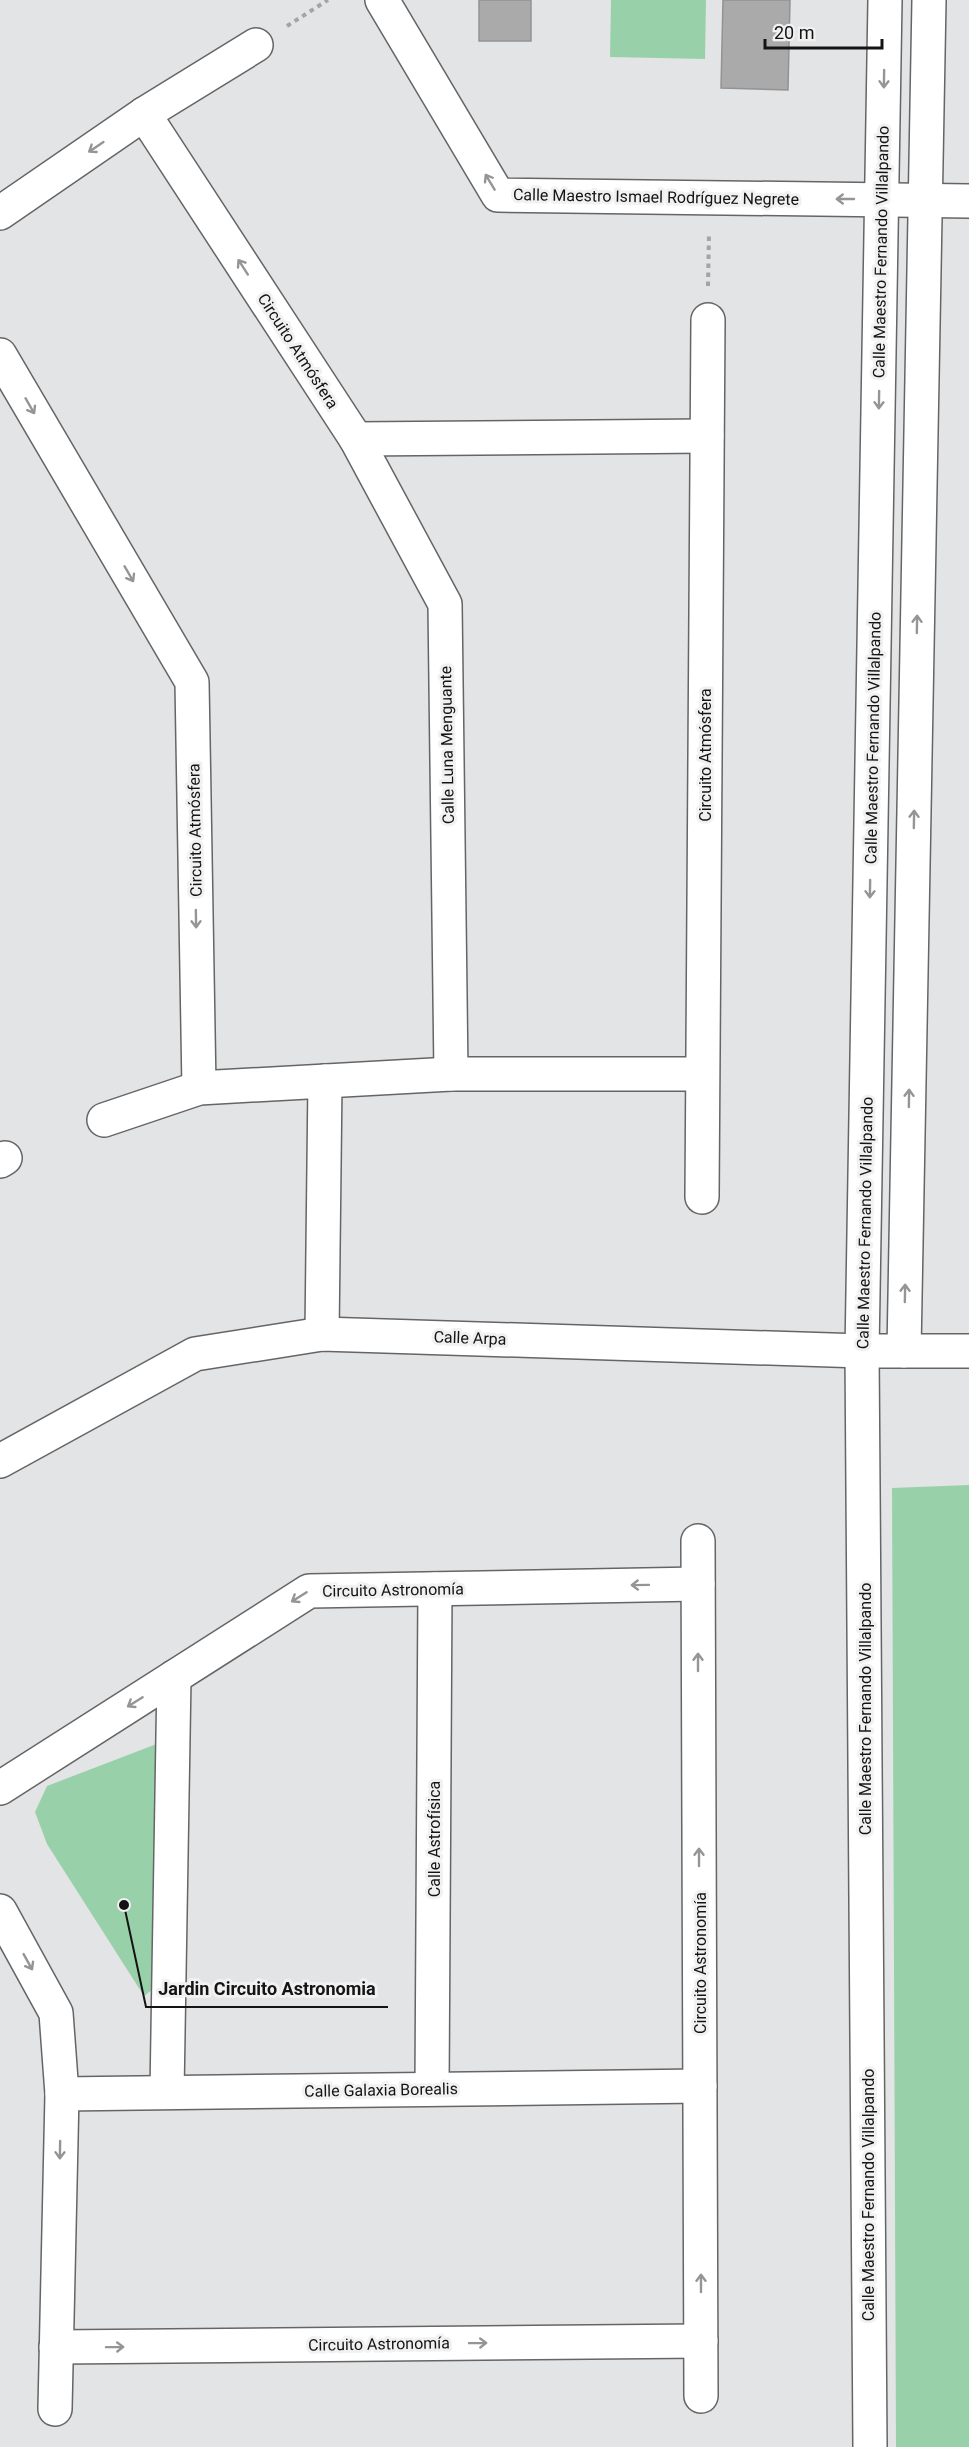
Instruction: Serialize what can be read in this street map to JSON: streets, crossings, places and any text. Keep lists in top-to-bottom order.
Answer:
{
  "streets": {
    "street": [
      "Calle Maestro Ismael Rodríguez Negrete",
      "Calle Maestro Fernando Villalpando",
      "Circuito Atmósfera",
      "Calle Luna Menguante",
      "Calle Arpa",
      "Circuito Astronomía",
      "Calle Astrofísica",
      "Calle Galaxia Borealis"
    ]
  },
  "crossings": [
    ["Calle Maestro Ismael Rodríguez Negrete", "Calle Maestro Fernando Villalpando"],
    ["Calle Maestro Fernando Villalpando", "Calle Arpa"],
    ["Circuito Atmósfera", "Calle Luna Menguante"],
    ["Circuito Astronomía", "Calle Astrofísica"],
    ["Circuito Astronomía", "Calle Galaxia Borealis"],
    ["Calle Astrofísica", "Calle Galaxia Borealis"]
  ],
  "places": ["Jardin Circuito Astronomia"],
  "scale_bar": "20 m"
}
